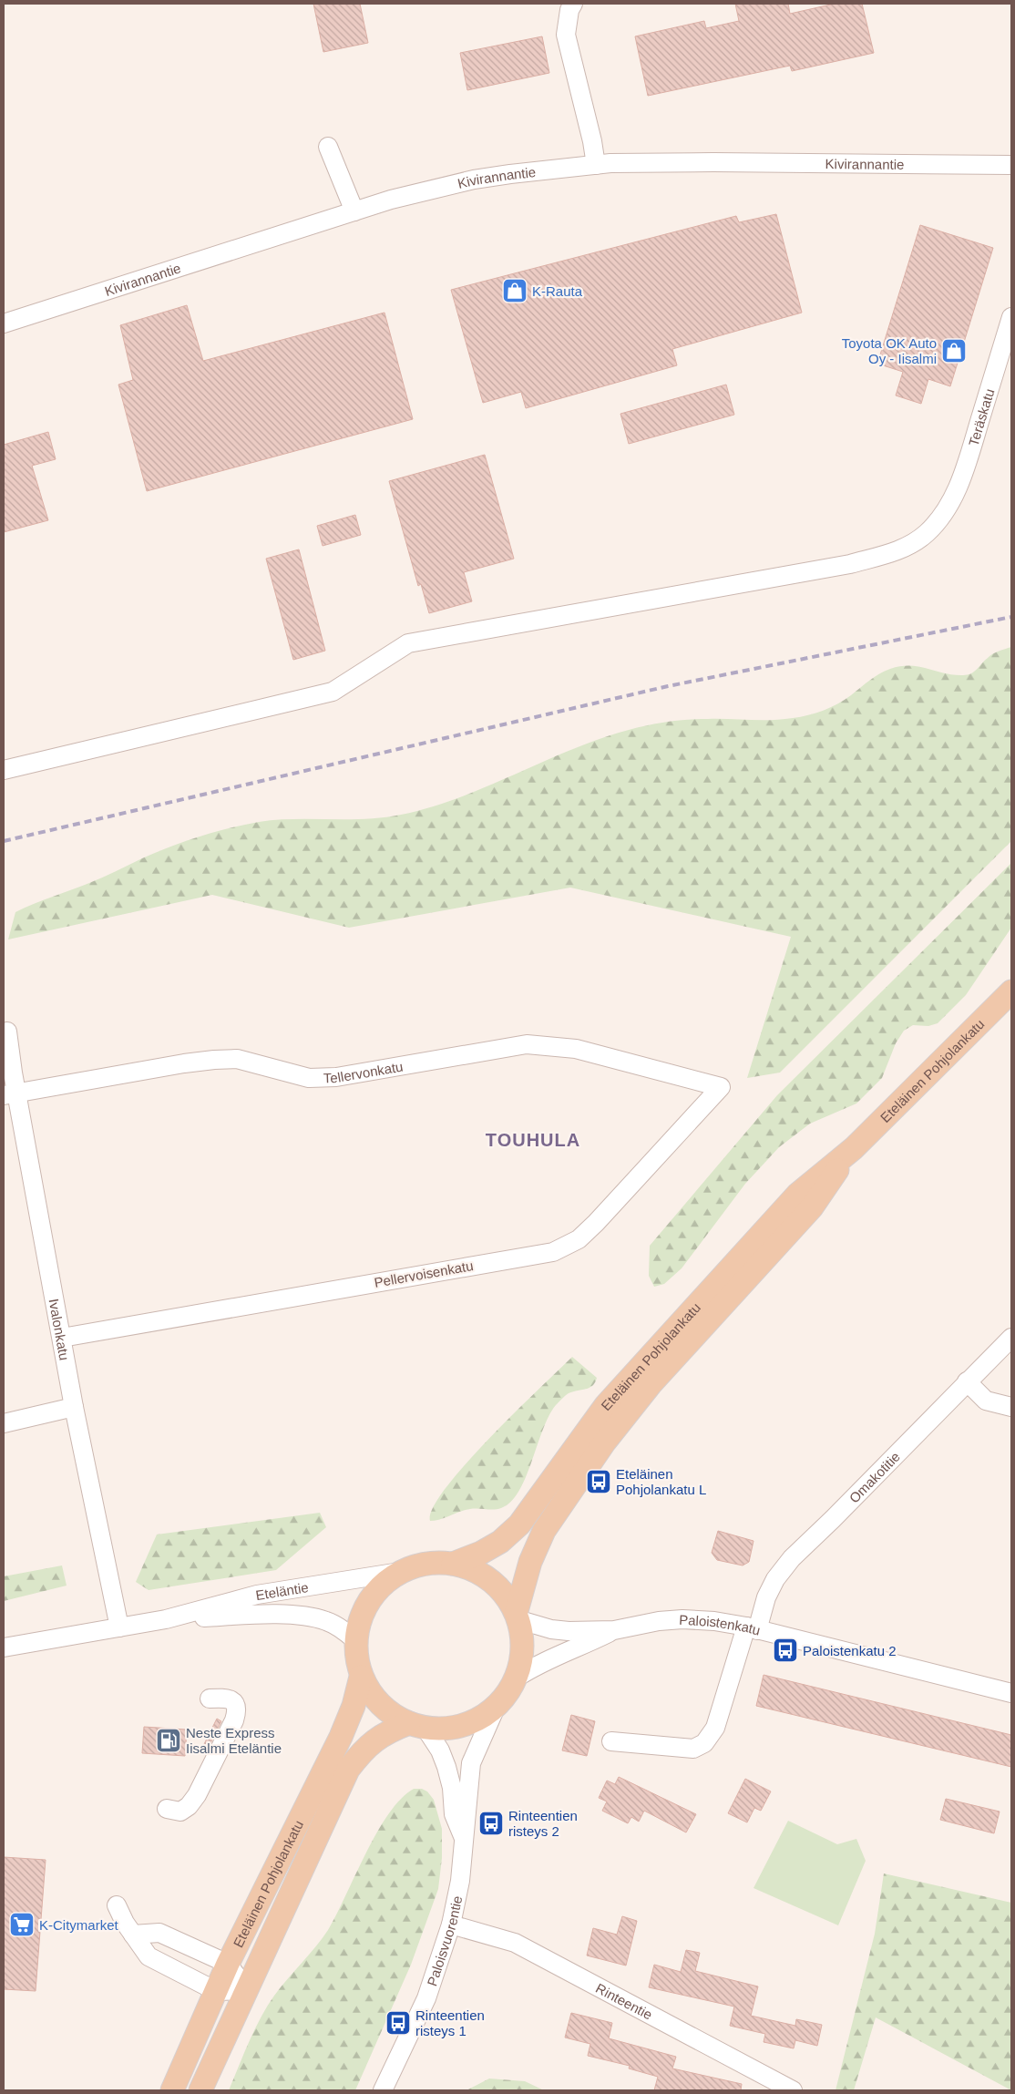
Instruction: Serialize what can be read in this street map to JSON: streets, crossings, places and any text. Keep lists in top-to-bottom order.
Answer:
{
  "streets": {
    "main road": ["Eteläinen Pohjolankatu"],
    "street": [
      "Kivirannantie",
      "Teräskatu",
      "Tellervonkatu",
      "Pellervoisenkatu",
      "Ivalonkatu",
      "Omakotitie",
      "Eteläntie",
      "Paloistenkatu",
      "Paloisvuorentie",
      "Rinteentie"
    ]
  },
  "crossings": [
    ["Eteläinen Pohjolankatu", "Paloistenkatu"],
    ["Eteläinen Pohjolankatu", "Paloisvuorentie"],
    ["Tellervonkatu", "Pellervoisenkatu"],
    ["Tellervonkatu", "Ivalonkatu"],
    ["Pellervoisenkatu", "Ivalonkatu"],
    ["Ivalonkatu", "Eteläntie"],
    ["Omakotitie", "Paloistenkatu"],
    ["Paloisvuorentie", "Rinteentie"]
  ],
  "districts": ["TOUHULA"],
  "places": {
    "shop": ["K-Rauta", "Toyota OK Auto Oy - Iisalmi"],
    "bus stop": [
      "Eteläinen Pohjolankatu L",
      "Paloistenkatu 2",
      "Rinteentien risteys 2",
      "Rinteentien risteys 1"
    ],
    "fuel station": ["Neste Express Iisalmi Eteläntie"],
    "supermarket": ["K-Citymarket"]
  }
}
